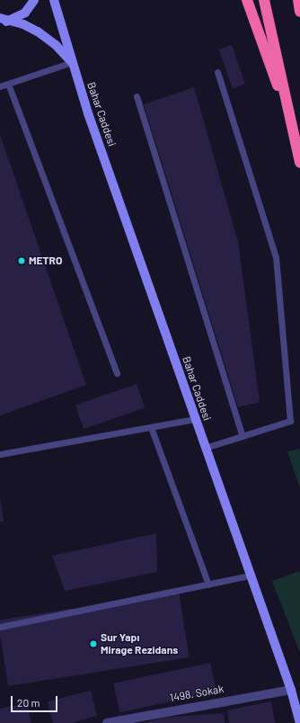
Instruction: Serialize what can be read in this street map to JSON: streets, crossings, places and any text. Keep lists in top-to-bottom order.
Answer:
{
  "streets": {
    "main road": ["Bahar Caddesi"],
    "street": ["1498. Sokak"]
  },
  "crossings": [
    ["Bahar Caddesi", "1498. Sokak"]
  ],
  "places": ["METRO", "Sur Yapı Mirage Rezidans"],
  "scale_bar": "20 m"
}
